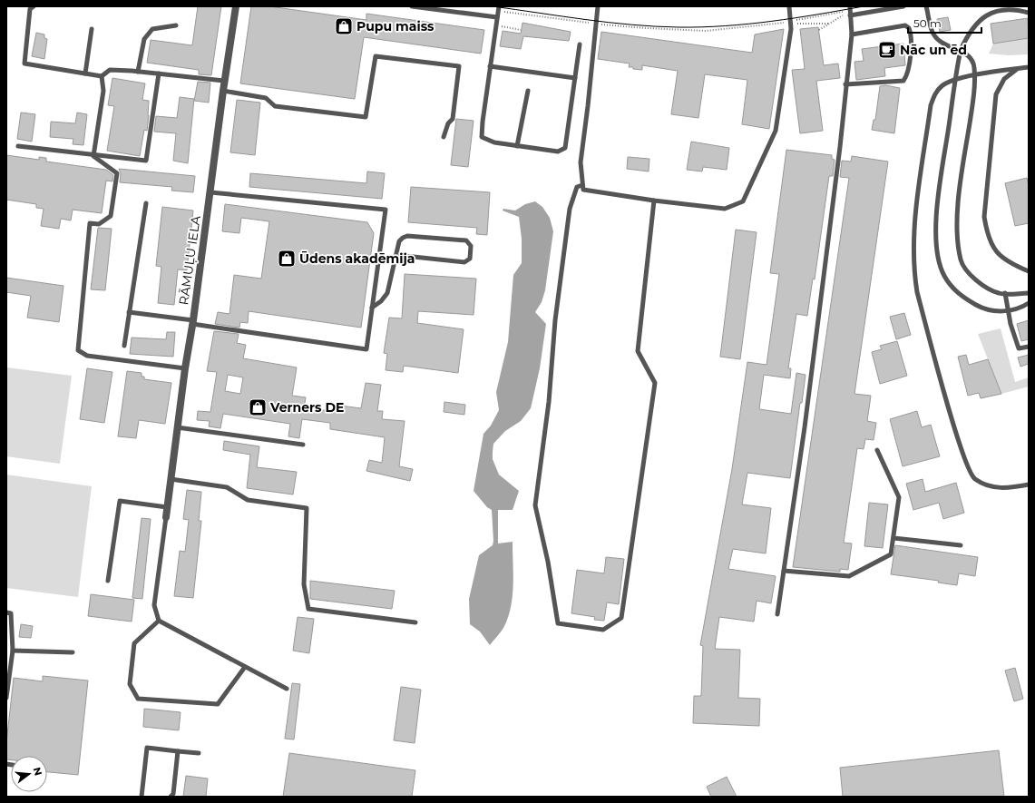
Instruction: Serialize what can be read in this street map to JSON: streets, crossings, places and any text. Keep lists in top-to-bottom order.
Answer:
{
  "streets": {
    "street": ["RĀMUĻU IELA"]
  },
  "places": {
    "shop": ["Pupu maiss", "Ūdens akadēmija", "Verners DE"],
    "cafe": ["Nāc un ēd"]
  },
  "scale_bar": "50 m",
  "north": "right"
}
